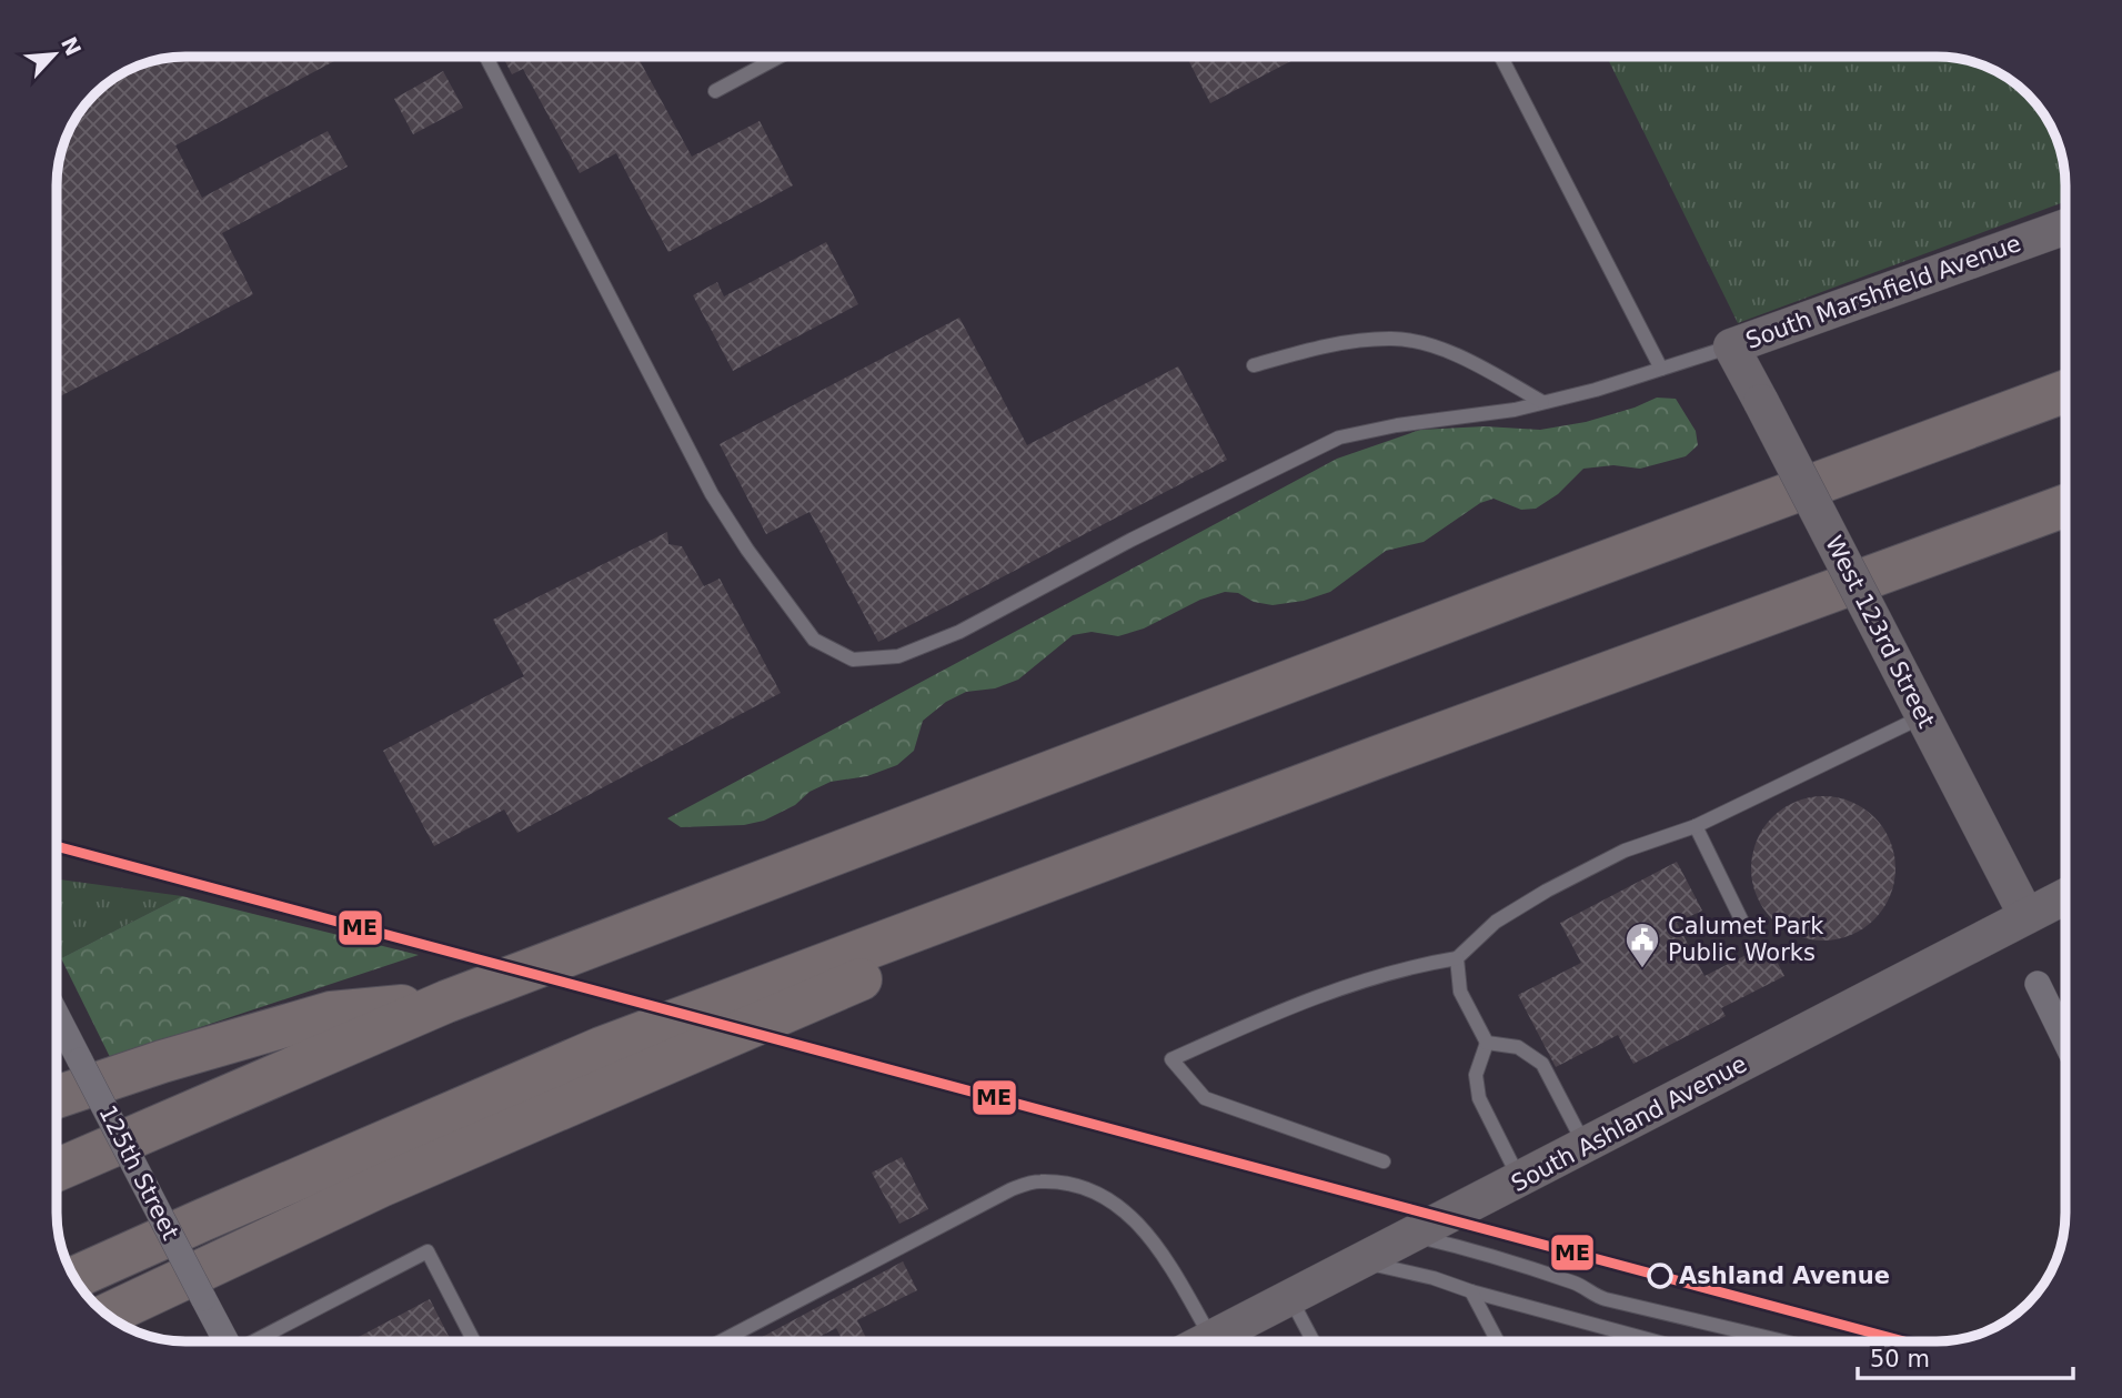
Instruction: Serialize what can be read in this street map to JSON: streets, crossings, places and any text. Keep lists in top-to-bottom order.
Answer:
{
  "streets": {
    "main road": ["South Marshfield Avenue", "West 123rd Street", "South Ashland Avenue"],
    "street": ["125th Street"]
  },
  "crossings": [
    ["South Marshfield Avenue", "West 123rd Street"],
    ["West 123rd Street", "South Ashland Avenue"]
  ],
  "places": {
    "public building": ["Calumet Park Public Works"],
    "other": ["Ashland Avenue"]
  },
  "lines": ["transit line ME"],
  "scale_bar": "50 m",
  "north": "top right"
}
